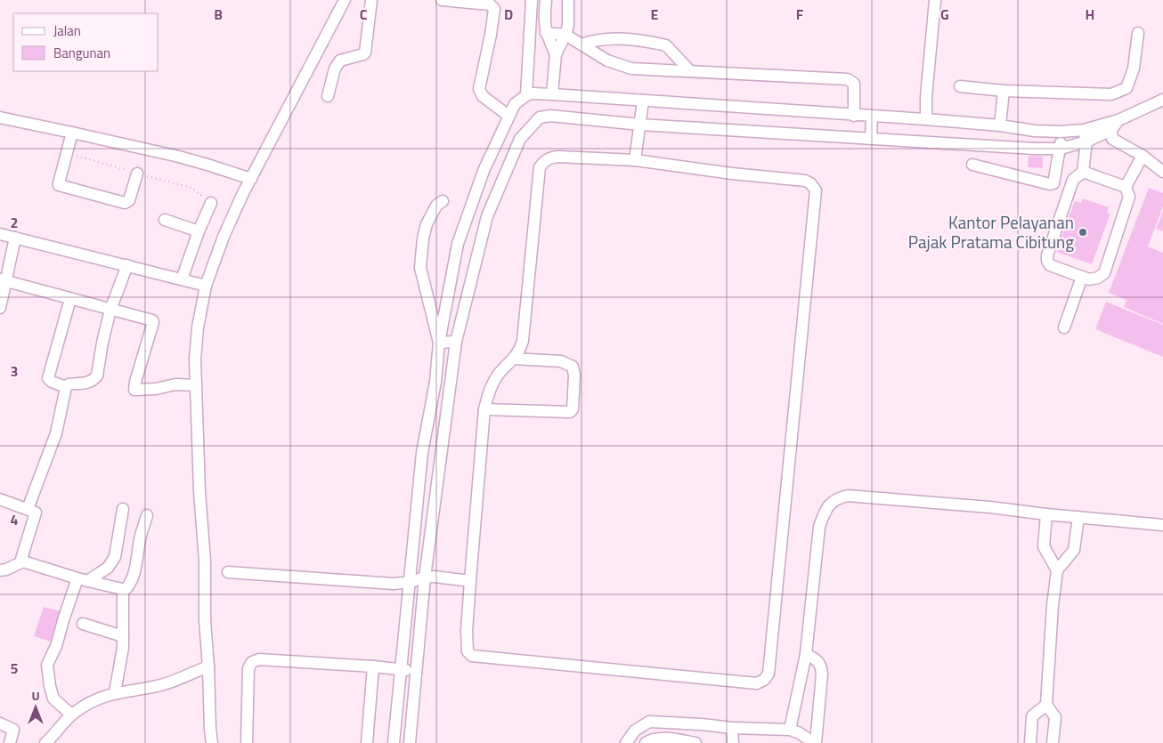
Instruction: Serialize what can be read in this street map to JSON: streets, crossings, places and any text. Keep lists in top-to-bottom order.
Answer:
{
  "places": ["Kantor Pelayanan Pajak Pratama Cibitung"],
  "legend": ["Jalan", "Bangunan"],
  "north": "top",
  "grid": {
    "columns": [
      "B",
      "C",
      "D",
      "E",
      "F",
      "G",
      "H"
    ],
    "rows": [
      "2",
      "3",
      "4",
      "5"
    ]
  }
}
